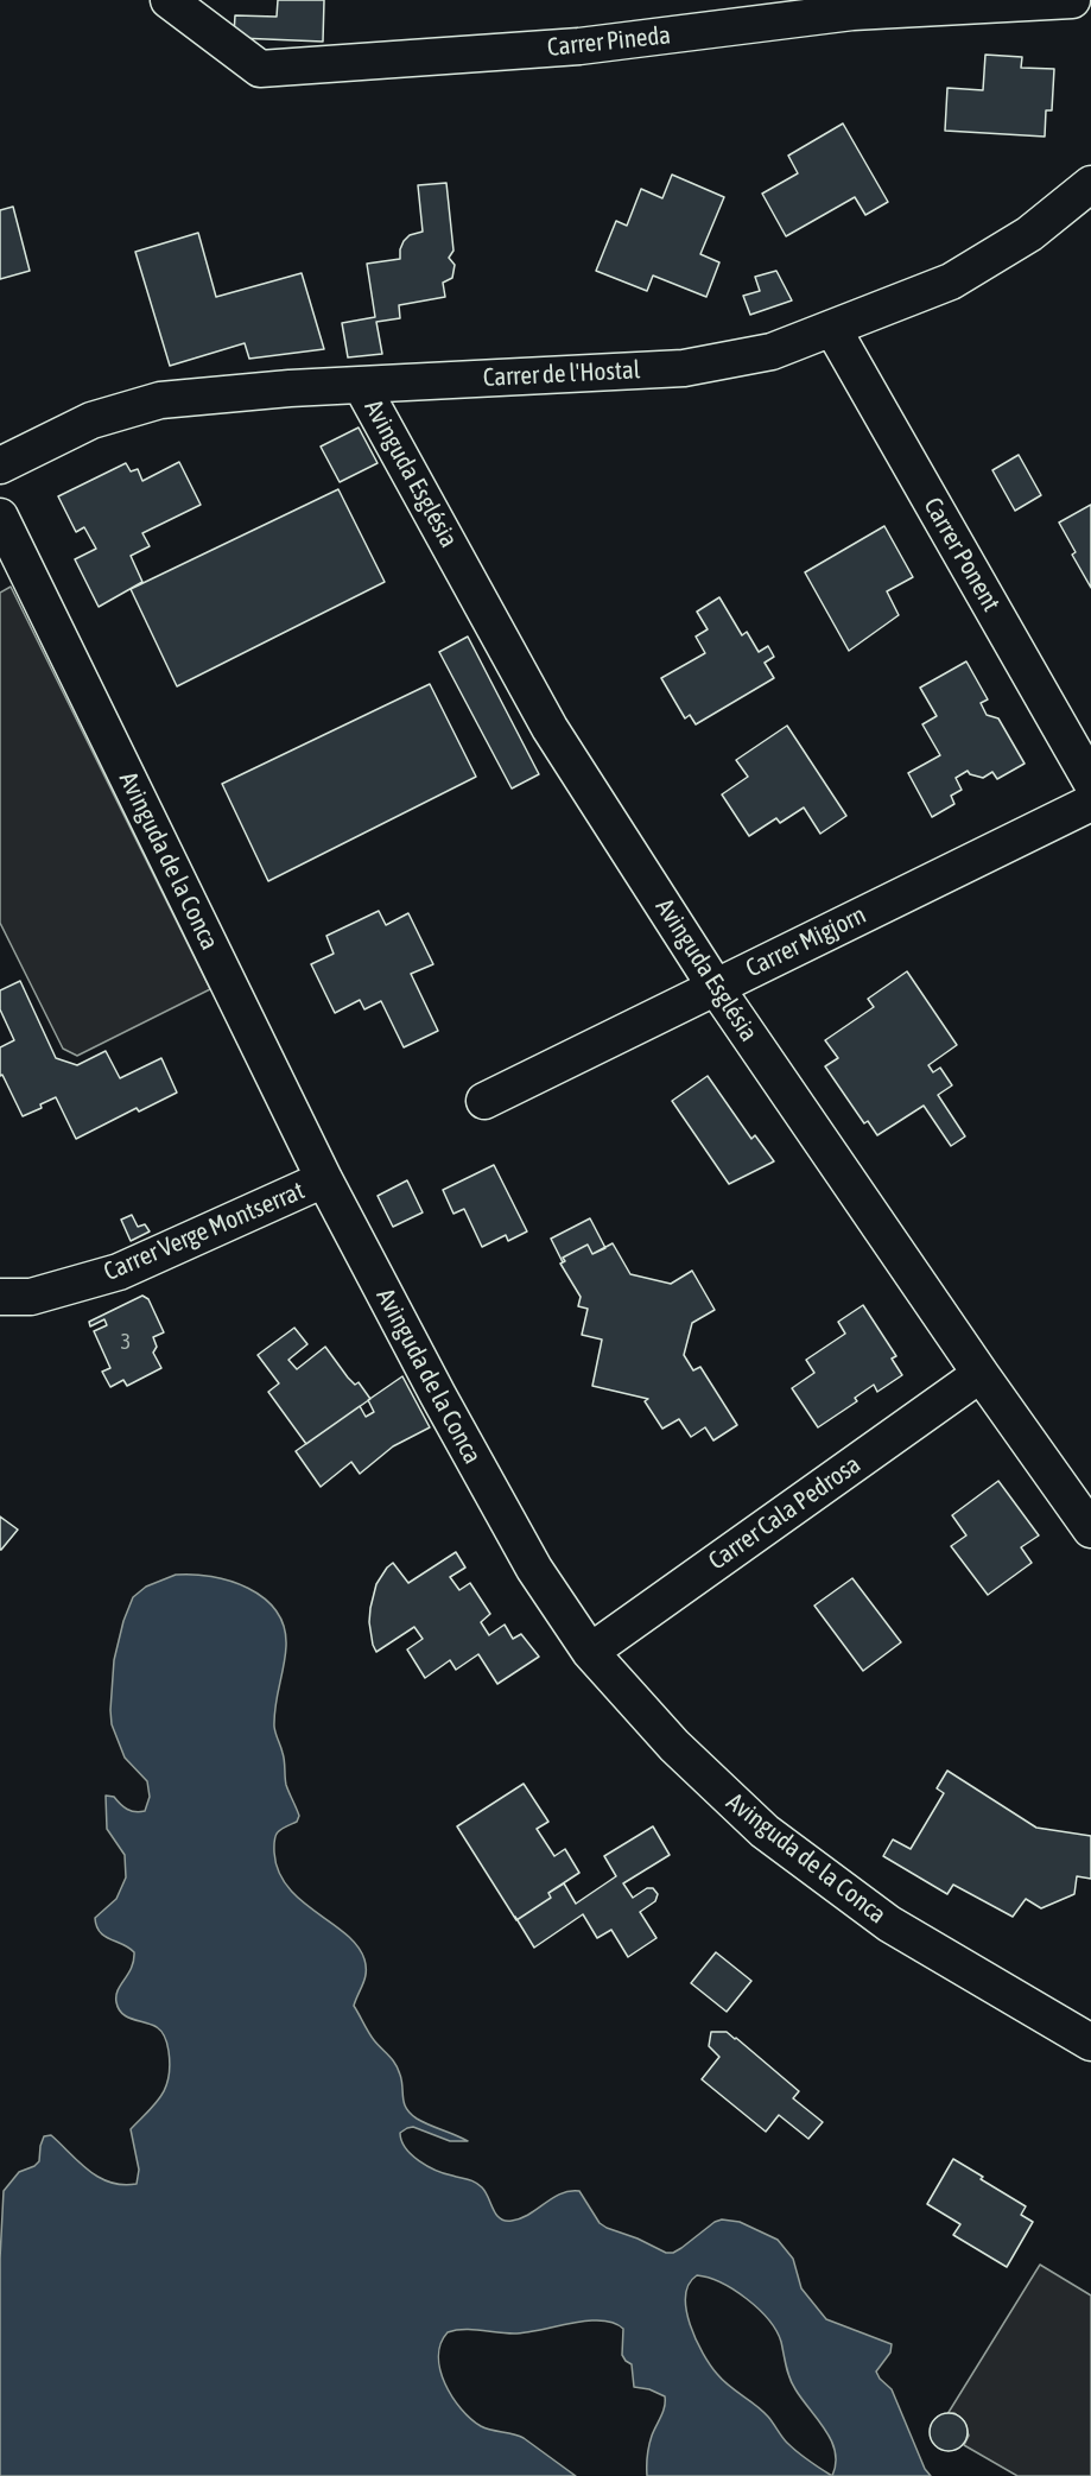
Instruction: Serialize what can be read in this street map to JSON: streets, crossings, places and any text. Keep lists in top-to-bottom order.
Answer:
{
  "streets": {
    "street": [
      "Carrer Pineda",
      "Carrer de l'Hostal",
      "Avinguda Església",
      "Carrer Ponent",
      "Avinguda de la Conca",
      "Carrer Migjorn",
      "Carrer Verge Montserrat",
      "Carrer Cala Pedrosa"
    ]
  },
  "crossings": [
    ["Carrer de l'Hostal", "Avinguda Església"],
    ["Carrer de l'Hostal", "Carrer Ponent"],
    ["Avinguda Església", "Carrer Migjorn"],
    ["Avinguda Església", "Carrer Cala Pedrosa"],
    ["Avinguda de la Conca", "Carrer Verge Montserrat"],
    ["Avinguda de la Conca", "Carrer Cala Pedrosa"]
  ],
  "house_numbers": ["3"]
}
